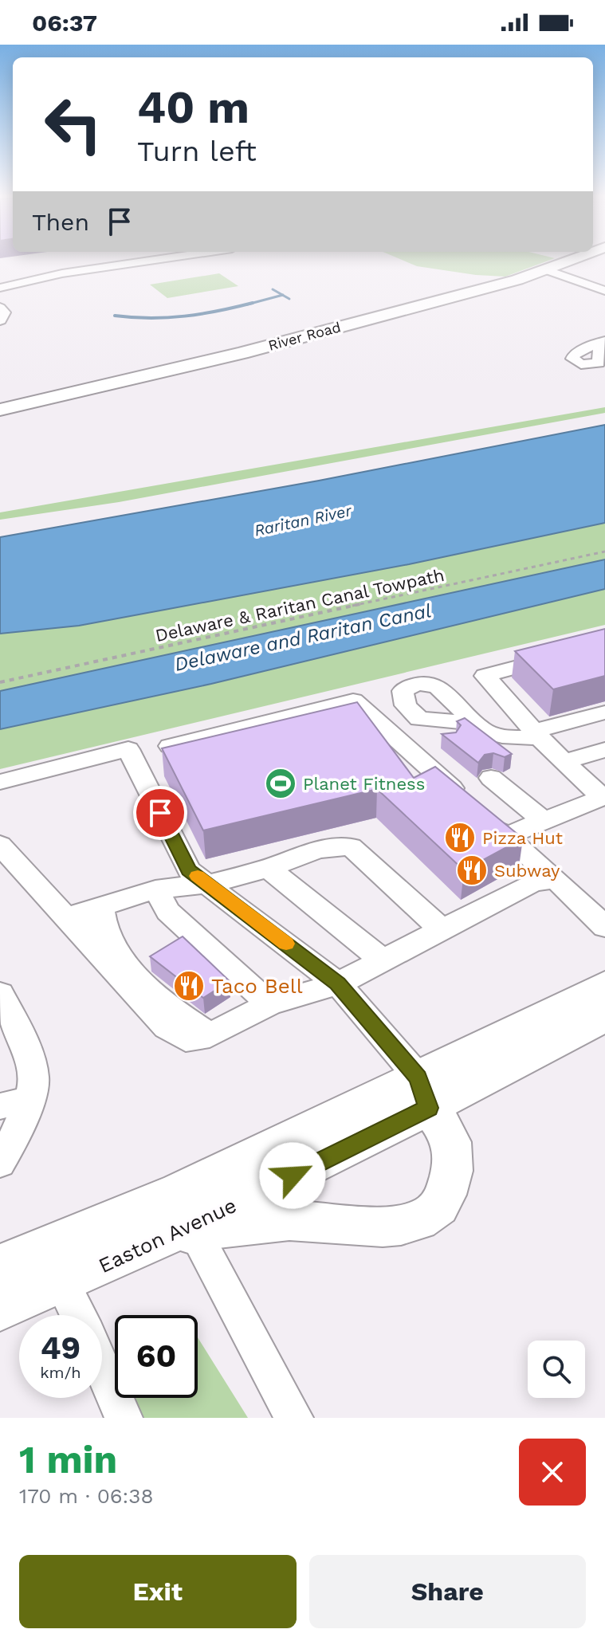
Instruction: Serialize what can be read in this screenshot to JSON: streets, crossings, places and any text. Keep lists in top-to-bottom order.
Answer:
{
  "streets": {
    "main road": ["River Road", "Easton Avenue"],
    "path": ["Delaware & Raritan Canal Towpath"]
  },
  "water": ["Raritan River", "Delaware and Raritan Canal"],
  "places": {
    "sports": ["Planet Fitness"],
    "restaurant": ["Pizza Hut", "Subway", "Taco Bell"]
  },
  "page": {
    "status": "06:37",
    "turn": ["40 m", "Turn left"],
    "then": "Then",
    "speed": "49 km/h",
    "limit": "60",
    "heading": ["1 min", "170 m · 06:38"],
    "buttons": ["Exit", "Share"]
  }
}
